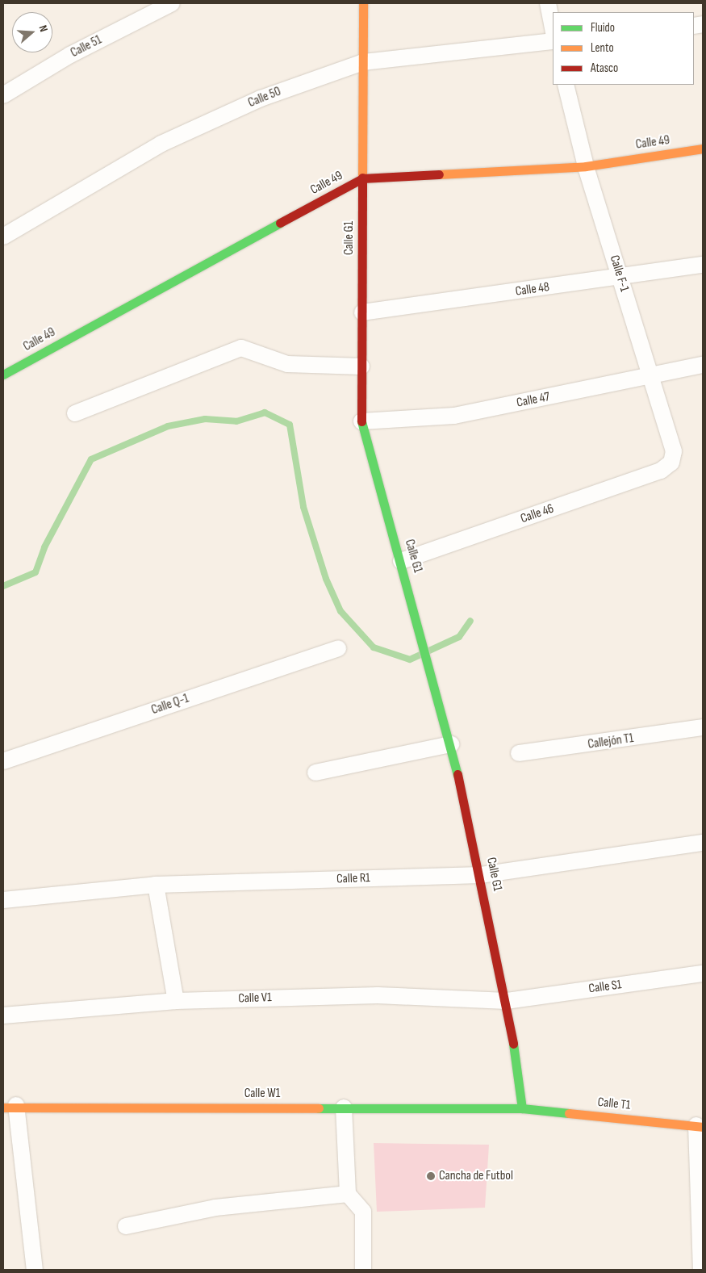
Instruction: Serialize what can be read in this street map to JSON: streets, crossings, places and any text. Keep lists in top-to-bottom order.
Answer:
{
  "streets": {
    "street": [
      "Calle 51",
      "Calle 50",
      "Calle 49",
      "Calle G1",
      "Calle F-1",
      "Calle 48",
      "Calle 47",
      "Calle 46",
      "Calle Q-1",
      "Callejón T1",
      "Calle R1",
      "Calle S1",
      "Calle V1",
      "Calle W1",
      "Calle T1"
    ]
  },
  "crossings": [
    ["Calle 50", "Calle G1"],
    ["Calle 49", "Calle G1"],
    ["Calle 49", "Calle F-1"],
    ["Calle G1", "Calle 48"],
    ["Calle G1", "Calle 47"],
    ["Calle G1", "Calle 46"],
    ["Calle G1", "Calle R1"],
    ["Calle G1", "Calle S1"],
    ["Calle G1", "Calle V1"],
    ["Calle G1", "Calle W1"],
    ["Calle G1", "Calle T1"],
    ["Calle F-1", "Calle 48"],
    ["Calle F-1", "Calle 47"],
    ["Calle F-1", "Calle 46"],
    ["Calle S1", "Calle V1"],
    ["Calle W1", "Calle T1"]
  ],
  "places": ["Cancha de Futbol"],
  "legend": ["Fluido", "Lento", "Atasco"],
  "north": "right"
}
